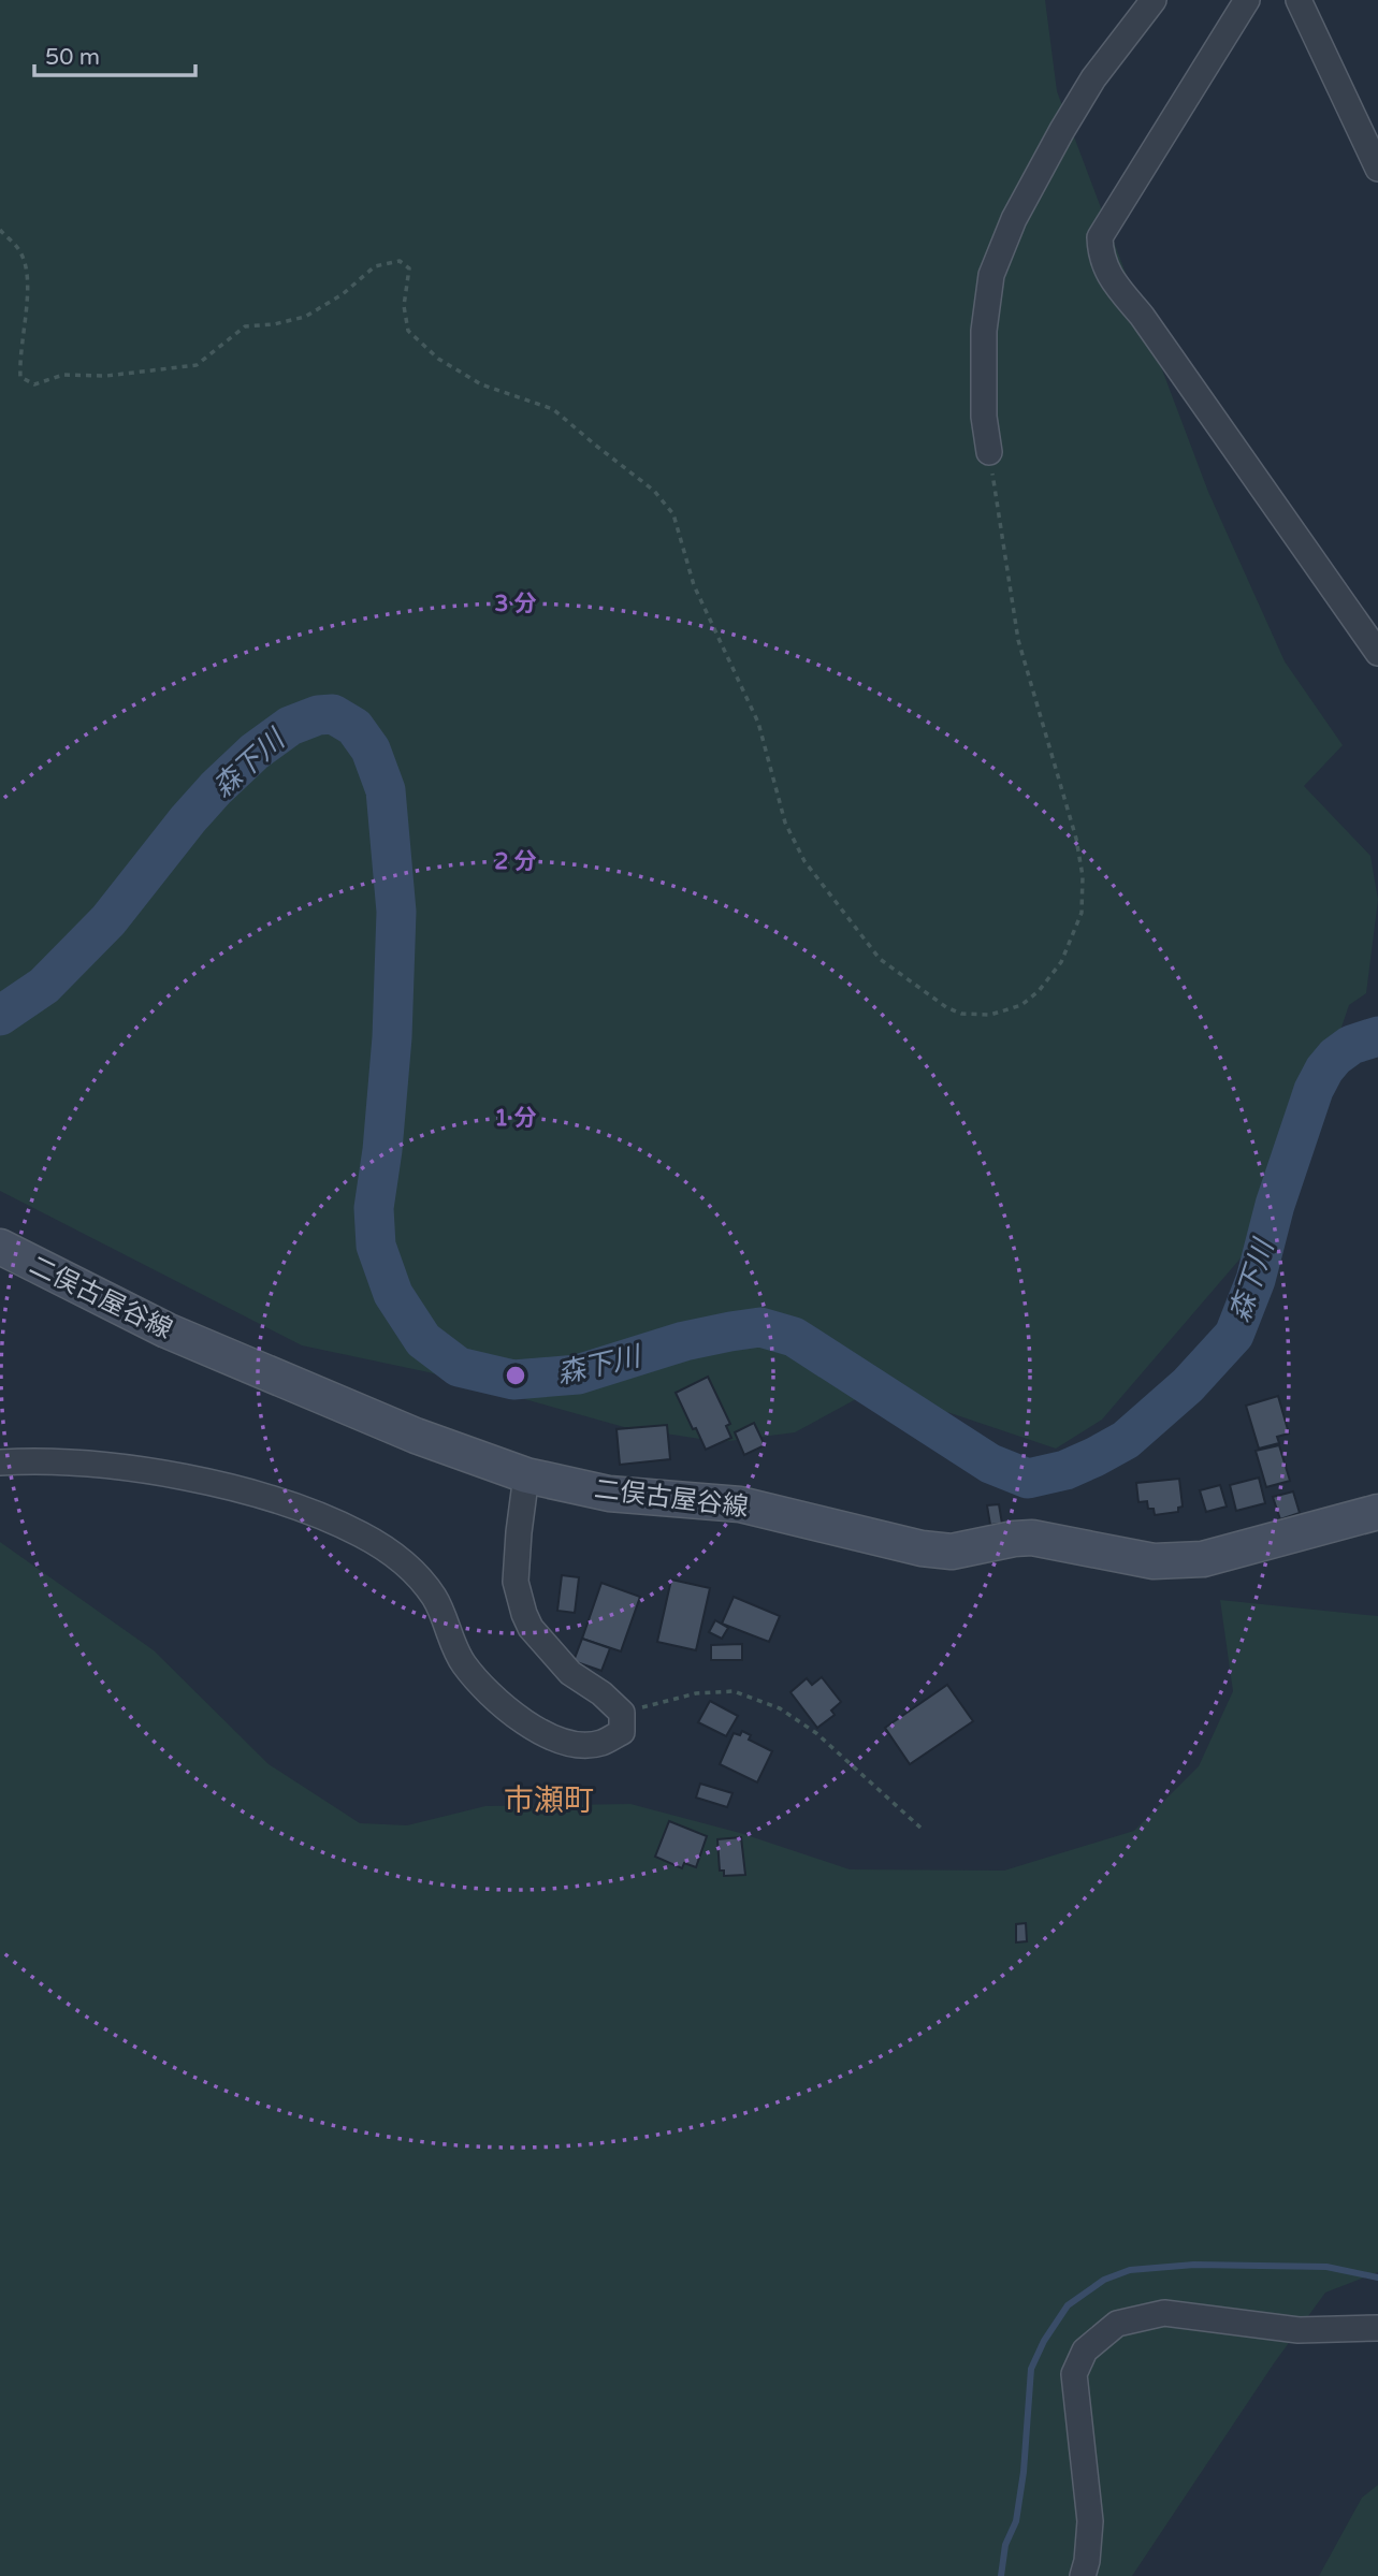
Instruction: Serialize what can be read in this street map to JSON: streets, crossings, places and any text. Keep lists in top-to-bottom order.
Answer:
{
  "streets": {
    "main road": ["二俣古屋谷線"]
  },
  "districts": ["市瀬町"],
  "water": ["森下川"],
  "scale_bar": "50 m",
  "rings": ["3 分", "2 分", "1 分"]
}
